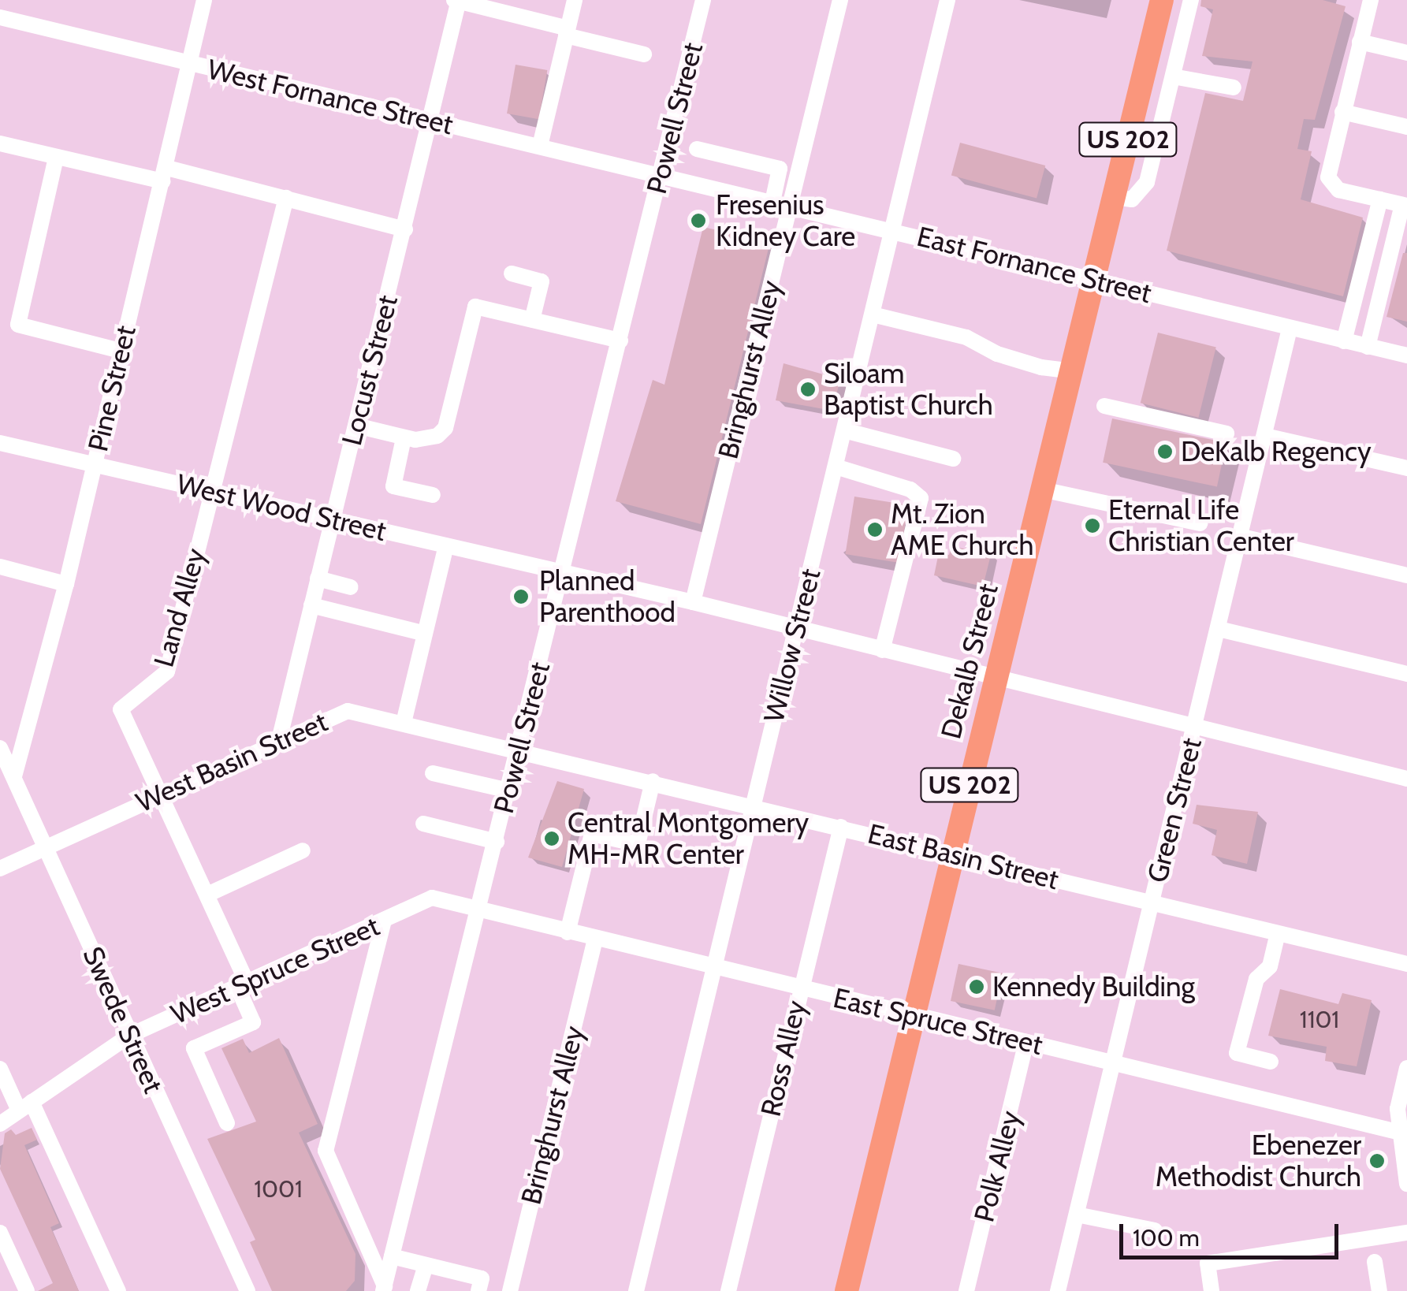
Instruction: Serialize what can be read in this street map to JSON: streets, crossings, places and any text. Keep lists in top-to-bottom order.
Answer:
{
  "streets": {
    "highway": ["US 202", "Dekalb Street"],
    "street": [
      "West Fornance Street",
      "Powell Street",
      "East Fornance Street",
      "Bringhurst Alley",
      "Locust Street",
      "Pine Street",
      "West Wood Street",
      "Land Alley",
      "Willow Street",
      "West Basin Street",
      "Green Street",
      "East Basin Street",
      "West Spruce Street",
      "Swede Street",
      "East Spruce Street",
      "Ross Alley",
      "Polk Alley"
    ]
  },
  "crossings": [
    ["West Fornance Street", "Powell Street"],
    ["West Fornance Street", "East Fornance Street"],
    ["West Fornance Street", "Locust Street"],
    ["West Fornance Street", "Pine Street"],
    ["Powell Street", "East Fornance Street"],
    ["Powell Street", "West Wood Street"],
    ["Powell Street", "West Basin Street"],
    ["Powell Street", "East Basin Street"],
    ["Powell Street", "West Spruce Street"],
    ["Powell Street", "East Spruce Street"],
    ["East Fornance Street", "Bringhurst Alley"],
    ["East Fornance Street", "Willow Street"],
    ["East Fornance Street", "Dekalb Street"],
    ["East Fornance Street", "Green Street"],
    ["Bringhurst Alley", "West Wood Street"],
    ["Bringhurst Alley", "East Spruce Street"],
    ["Locust Street", "West Wood Street"],
    ["Locust Street", "West Basin Street"],
    ["Pine Street", "West Wood Street"],
    ["Pine Street", "Swede Street"],
    ["West Wood Street", "Land Alley"],
    ["West Wood Street", "Willow Street"],
    ["West Wood Street", "Dekalb Street"],
    ["West Wood Street", "Green Street"],
    ["Land Alley", "West Basin Street"],
    ["Land Alley", "West Spruce Street"],
    ["Willow Street", "East Basin Street"],
    ["Willow Street", "East Spruce Street"],
    ["Dekalb Street", "East Basin Street"],
    ["Dekalb Street", "East Spruce Street"],
    ["West Basin Street", "East Basin Street"],
    ["West Basin Street", "Swede Street"],
    ["Green Street", "East Basin Street"],
    ["Green Street", "East Spruce Street"],
    ["East Basin Street", "Ross Alley"],
    ["West Spruce Street", "Swede Street"],
    ["West Spruce Street", "East Spruce Street"],
    ["East Spruce Street", "Ross Alley"],
    ["East Spruce Street", "Polk Alley"]
  ],
  "places": [
    "Fresenius Kidney Care",
    "Siloam Baptist Church",
    "DeKalb Regency",
    "Eternal Life Christian Center",
    "Mt. Zion AME Church",
    "Planned Parenthood",
    "Central Montgomery MH-MR Center",
    "Kennedy Building",
    "Ebenezer Methodist Church"
  ],
  "house_numbers": ["1101", "1001"],
  "scale_bar": "100 m"
}
